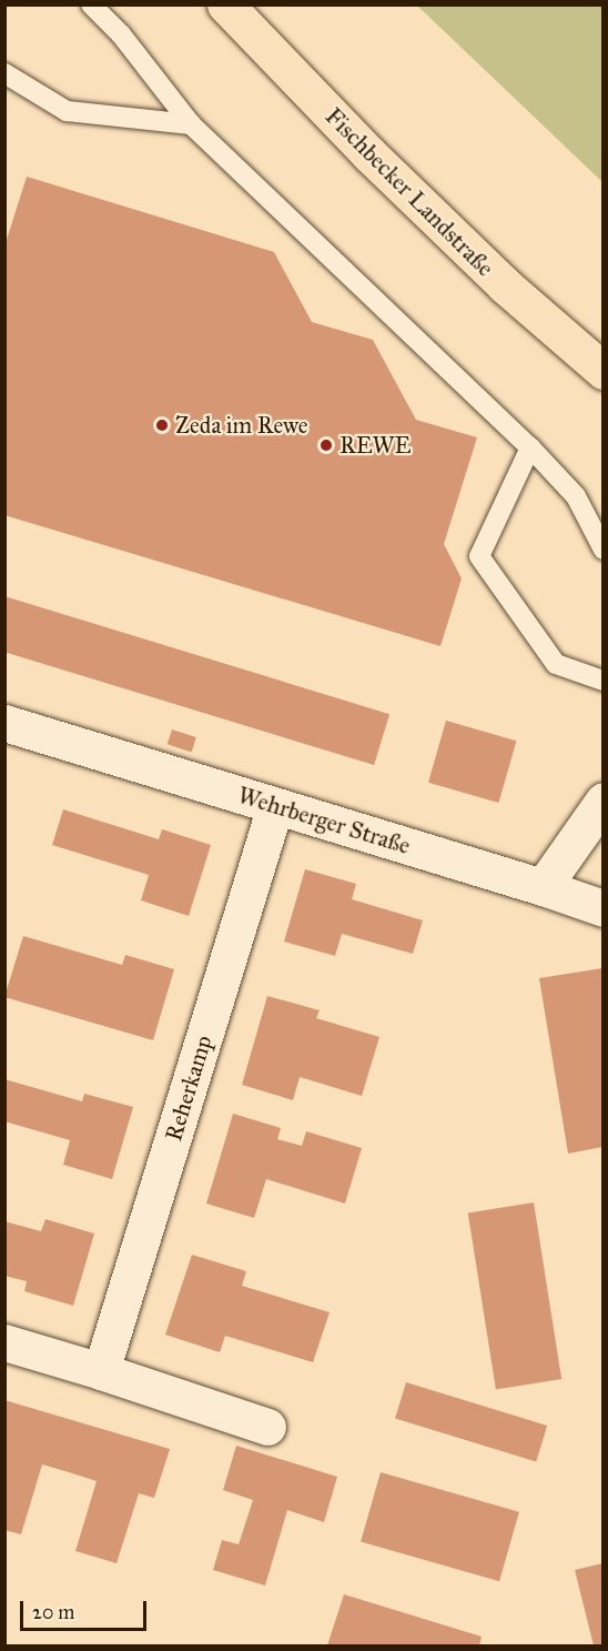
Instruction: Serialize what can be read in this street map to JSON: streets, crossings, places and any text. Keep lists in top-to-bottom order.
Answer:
{
  "streets": {
    "main road": ["Fischbecker Landstraße"],
    "street": ["Wehrberger Straße", "Reherkamp"]
  },
  "crossings": [
    ["Wehrberger Straße", "Reherkamp"]
  ],
  "places": ["Zeda im Rewe", "REWE"],
  "scale_bar": "20 m"
}
